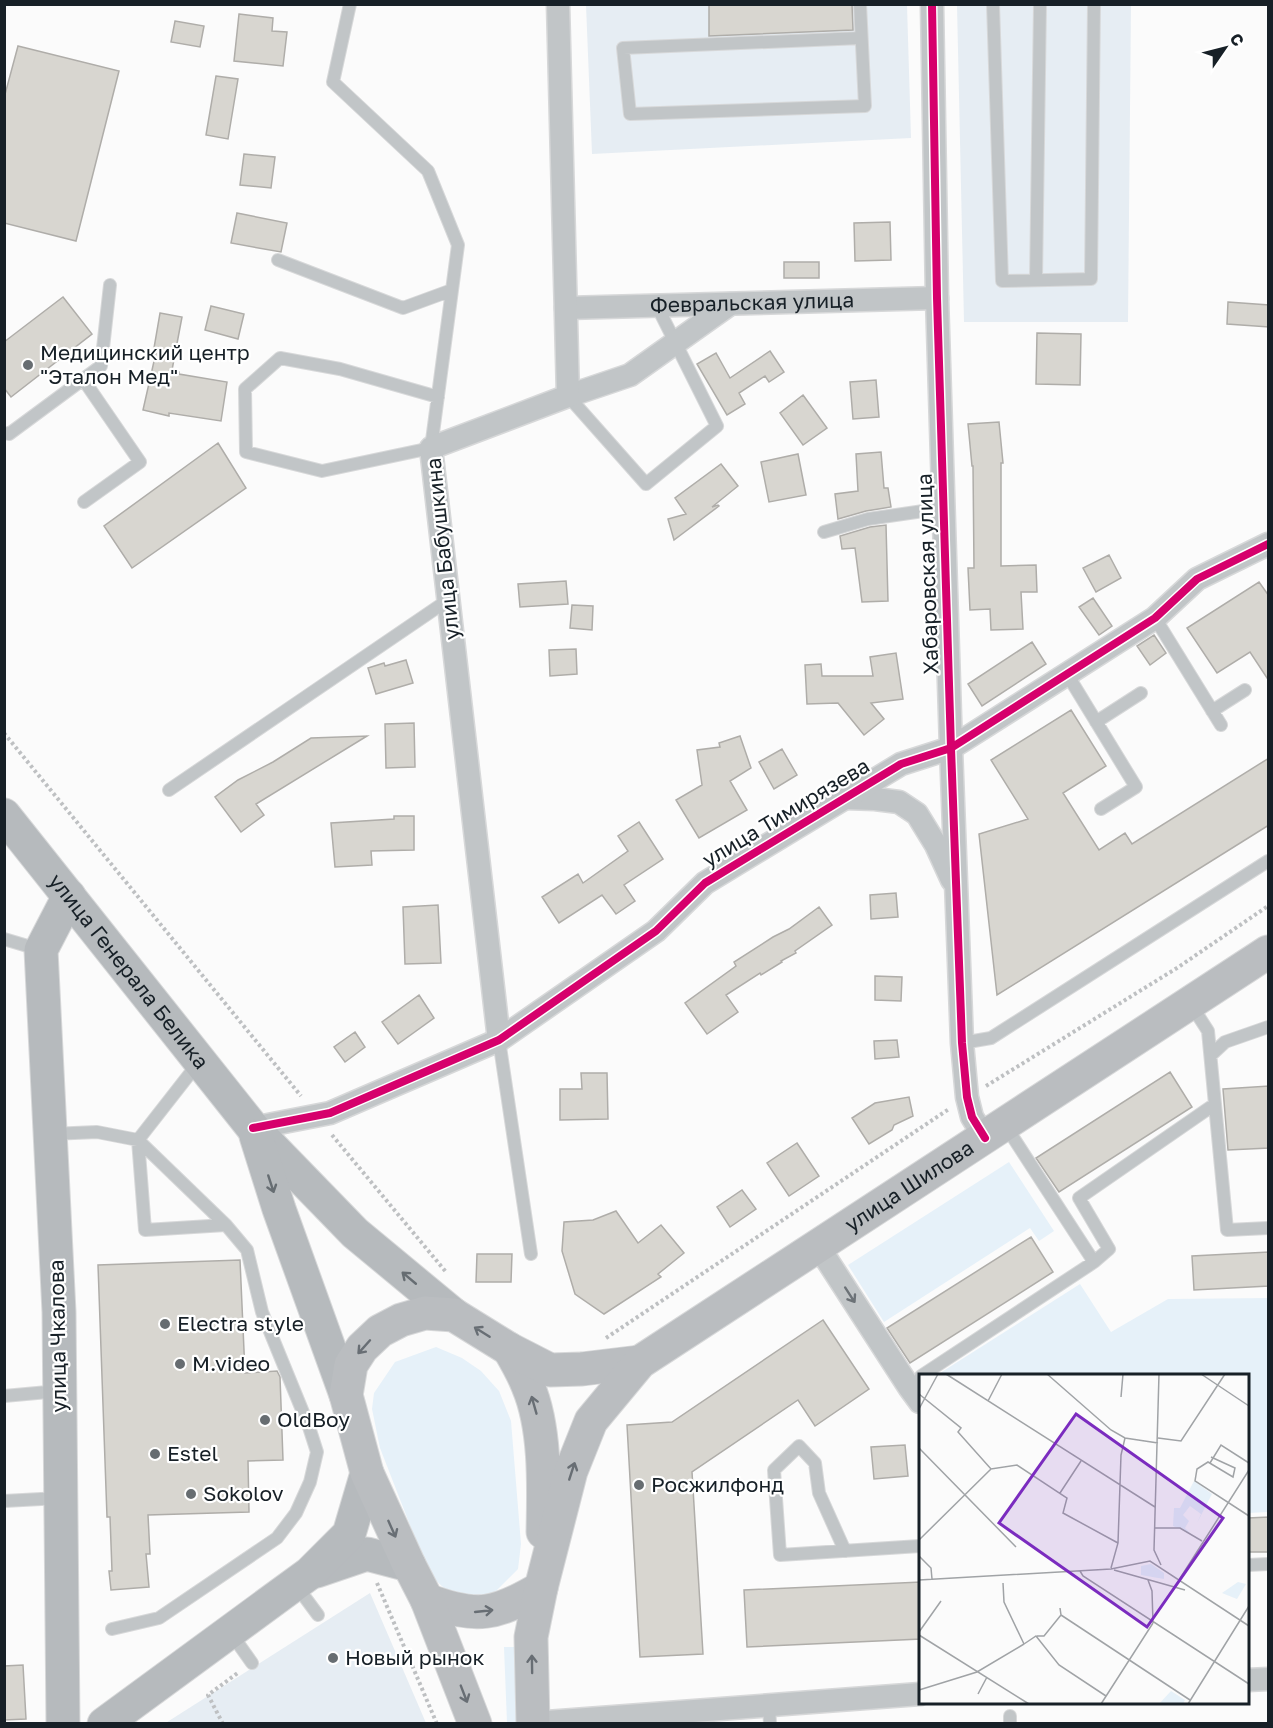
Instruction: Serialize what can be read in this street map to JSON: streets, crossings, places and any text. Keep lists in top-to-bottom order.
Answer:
{
  "streets": {
    "main road": ["улица Генерала Белика", "улица Шилова", "улица Чкалова"],
    "street": [
      "Февральская улица",
      "улица Бабушкина",
      "Хабаровская улица",
      "улица Тимирязева"
    ]
  },
  "crossings": [
    ["Февральская улица", "улица Бабушкина"],
    ["Февральская улица", "Хабаровская улица"],
    ["улица Бабушкина", "улица Тимирязева"],
    ["Хабаровская улица", "улица Тимирязева"],
    ["Хабаровская улица", "улица Шилова"],
    ["улица Тимирязева", "улица Генерала Белика"]
  ],
  "places": [
    "Медицинский центр \"Эталон Мед\"",
    "Electra style",
    "M.video",
    "OldBoy",
    "Estel",
    "Росжилфонд",
    "Sokolov",
    "Новый рынок"
  ],
  "north": "top right"
}
